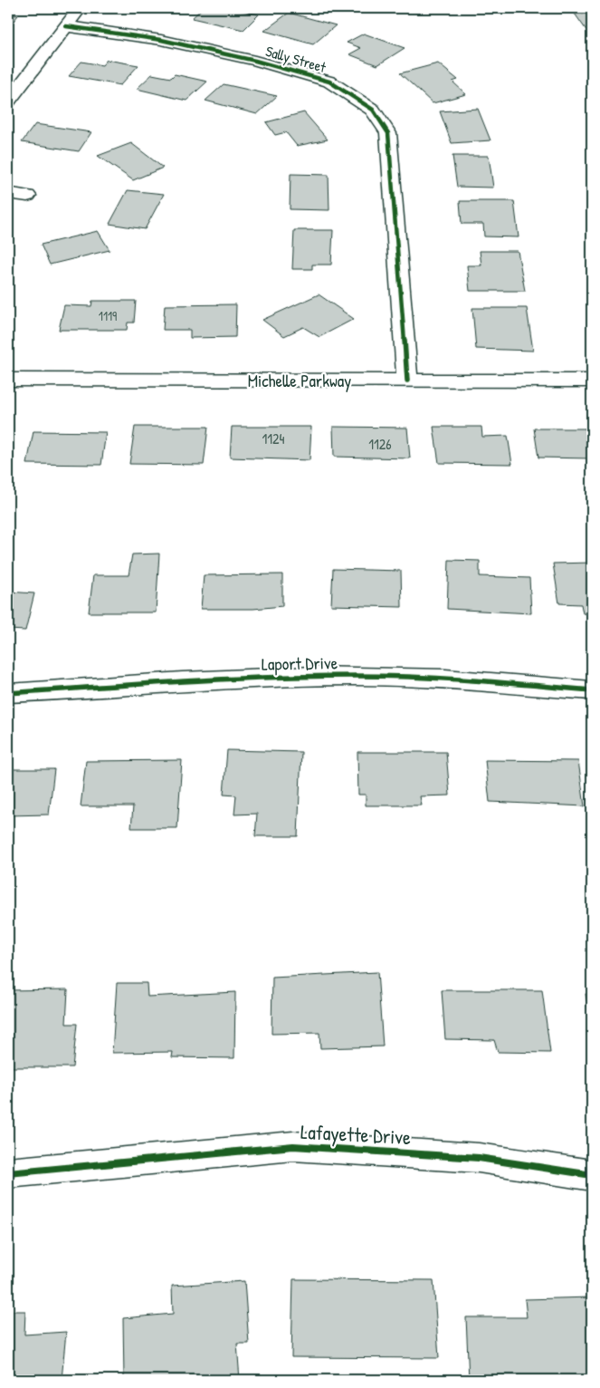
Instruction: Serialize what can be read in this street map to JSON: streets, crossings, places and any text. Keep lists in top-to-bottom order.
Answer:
{
  "streets": {
    "street": [
      "Sally Street",
      "Michelle Parkway",
      "Laport Drive",
      "Lafayette Drive"
    ]
  },
  "crossings": [
    ["Sally Street", "Michelle Parkway"]
  ],
  "house_numbers": ["1119", "1124", "1126"]
}
